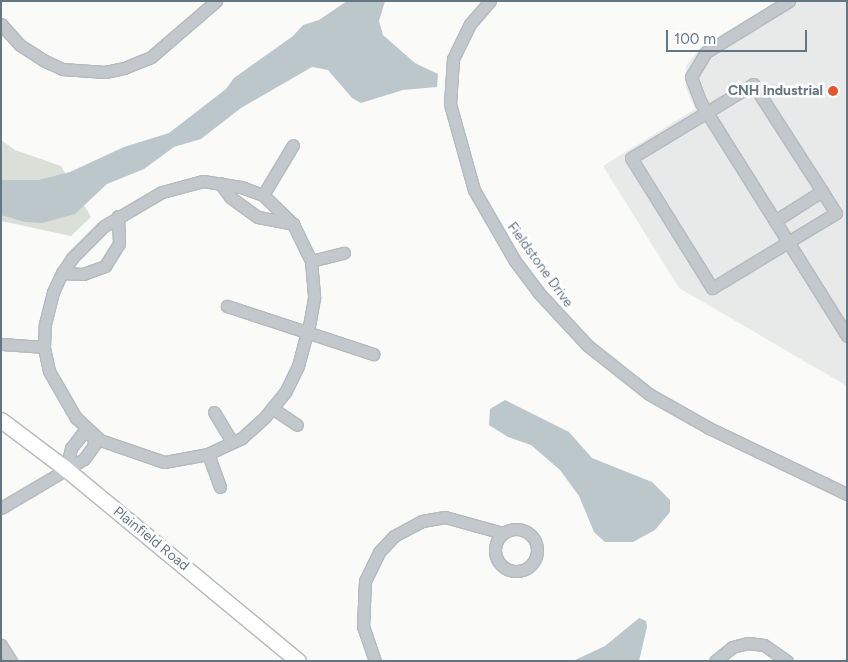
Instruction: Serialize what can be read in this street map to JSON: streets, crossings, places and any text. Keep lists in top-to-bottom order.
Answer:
{
  "streets": {
    "main road": ["Plainfield Road"],
    "street": ["Fieldstone Drive"]
  },
  "places": ["CNH Industrial"],
  "scale_bar": "100 m"
}
